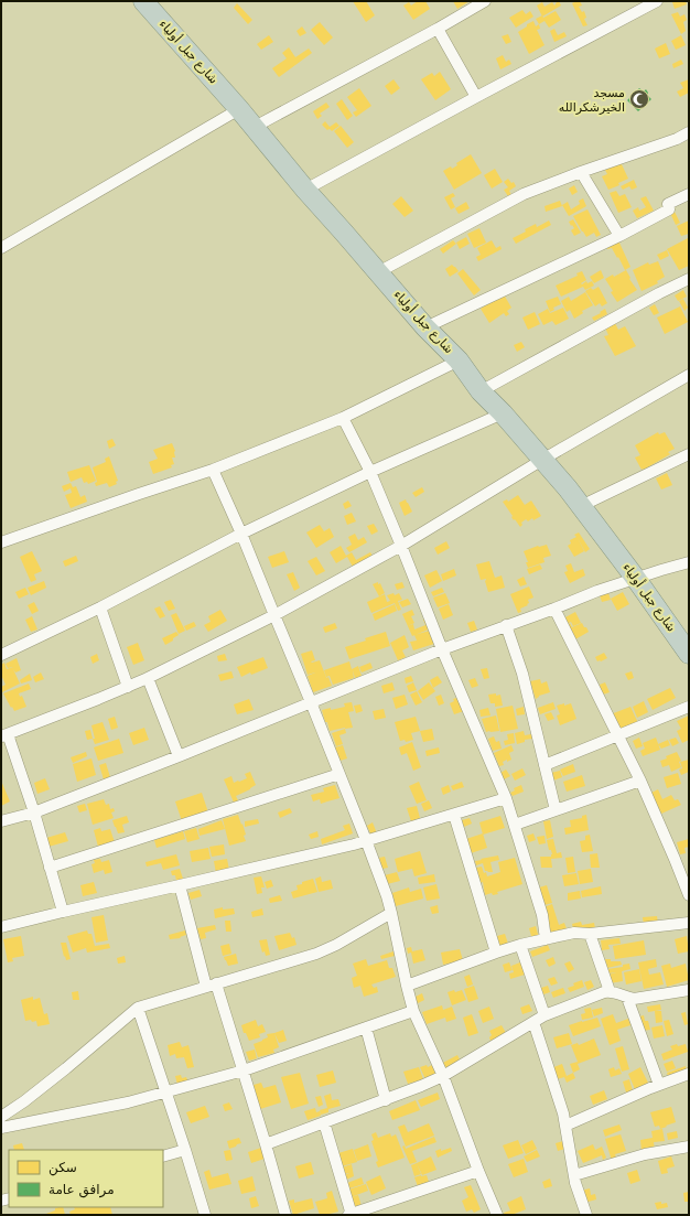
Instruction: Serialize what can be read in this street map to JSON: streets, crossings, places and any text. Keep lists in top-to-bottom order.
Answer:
{
  "streets": {
    "highway": ["شارع جبل أولياء"]
  },
  "places": {
    "mosque": ["مسجد الخيرشكرالله"]
  },
  "legend": ["سكن", "مرافق عامة"]
}
